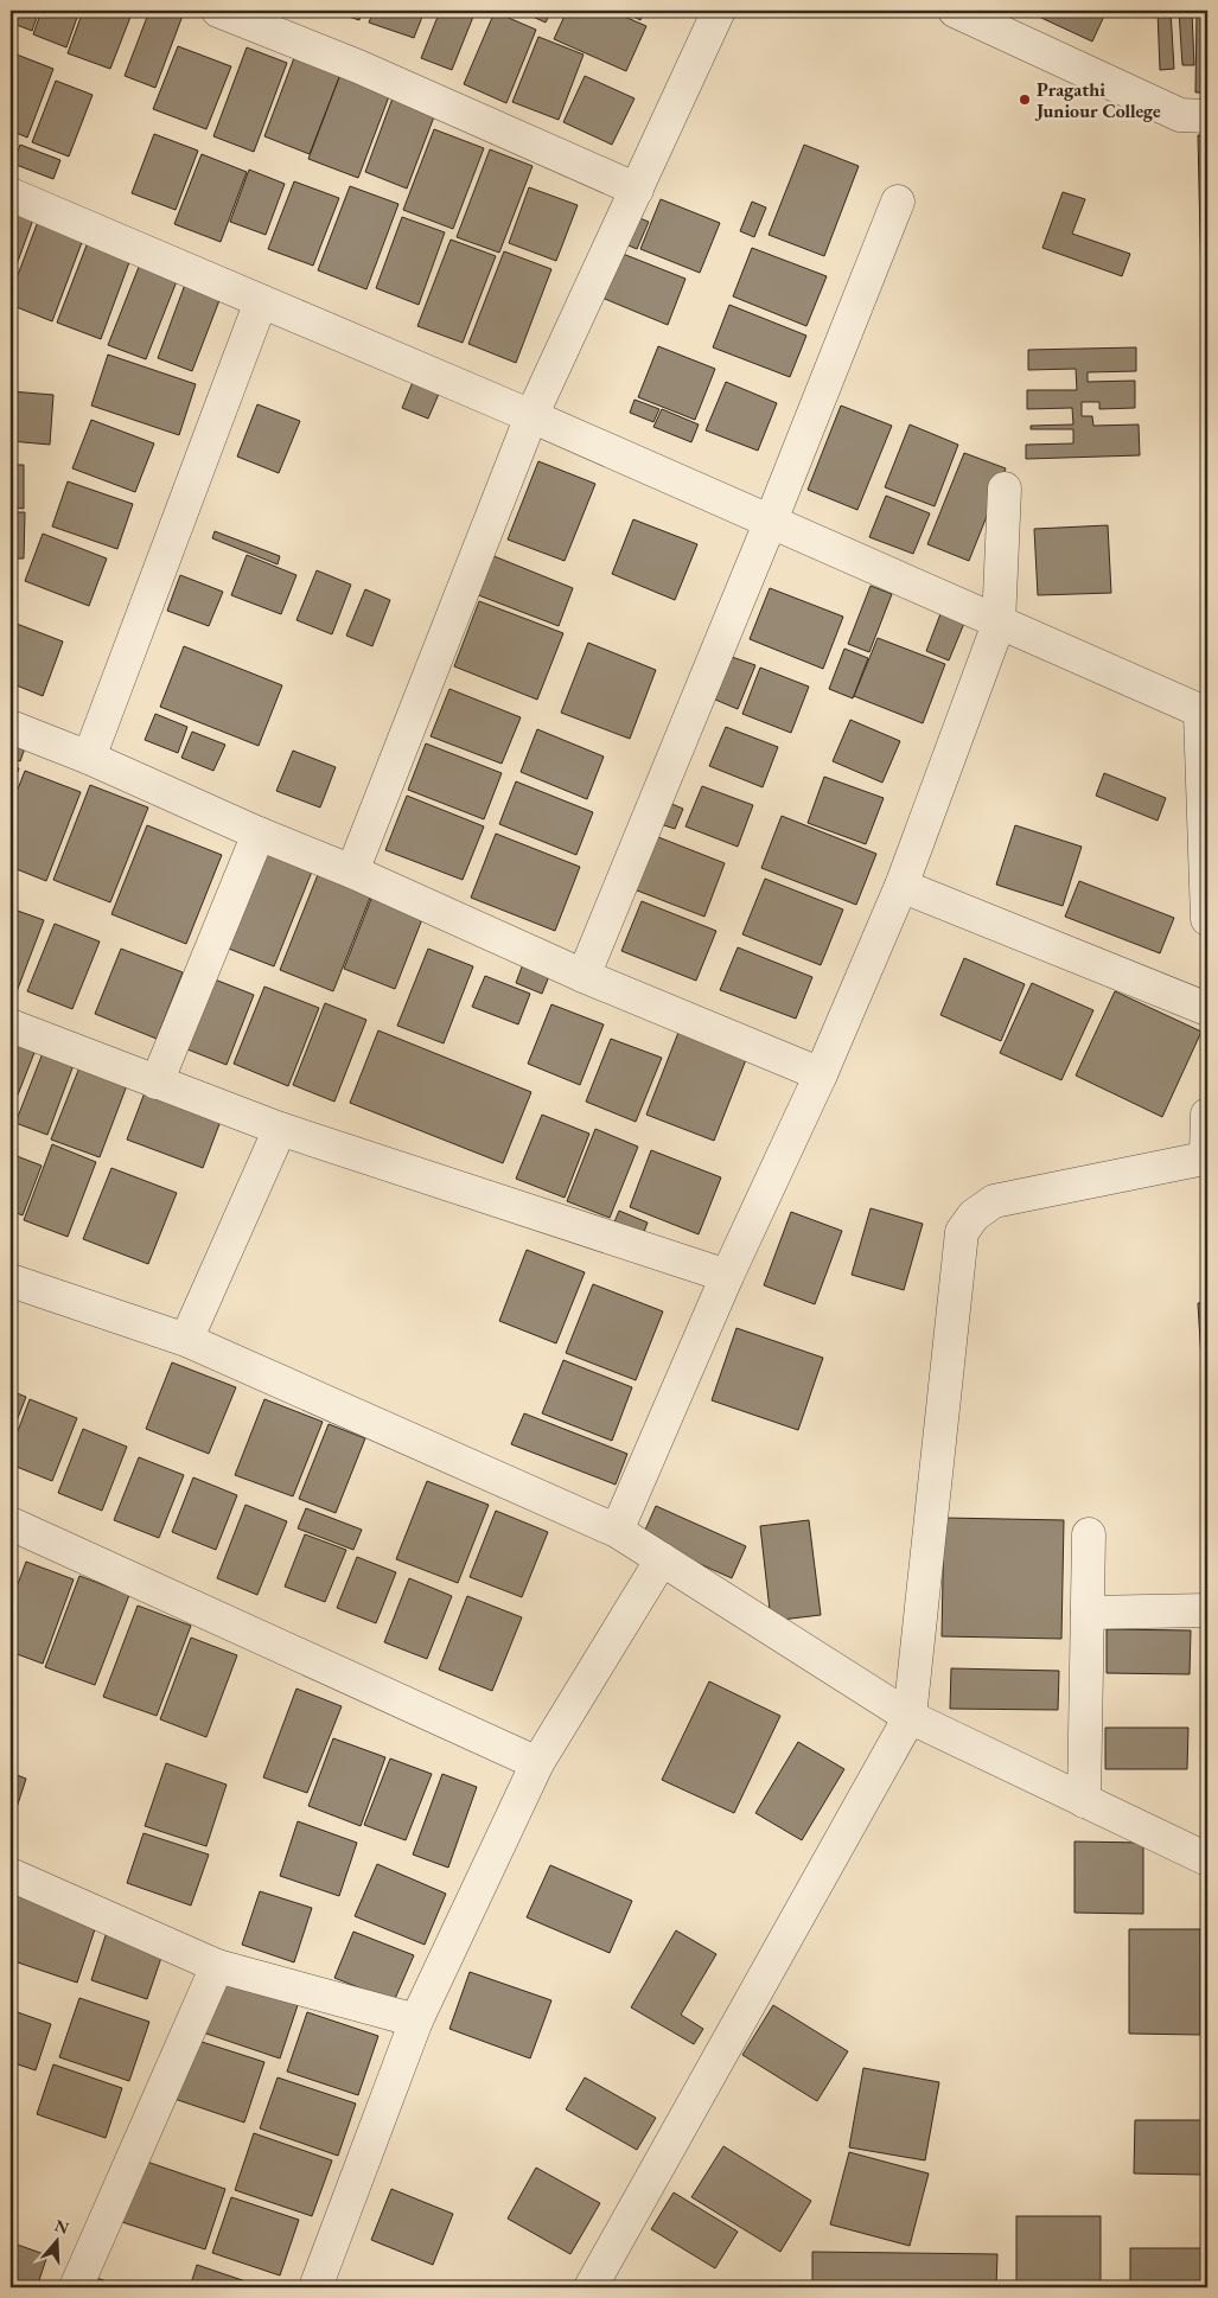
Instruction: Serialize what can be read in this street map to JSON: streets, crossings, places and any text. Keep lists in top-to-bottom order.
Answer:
{
  "places": ["Pragathi Juniour College"],
  "north": "top"
}
